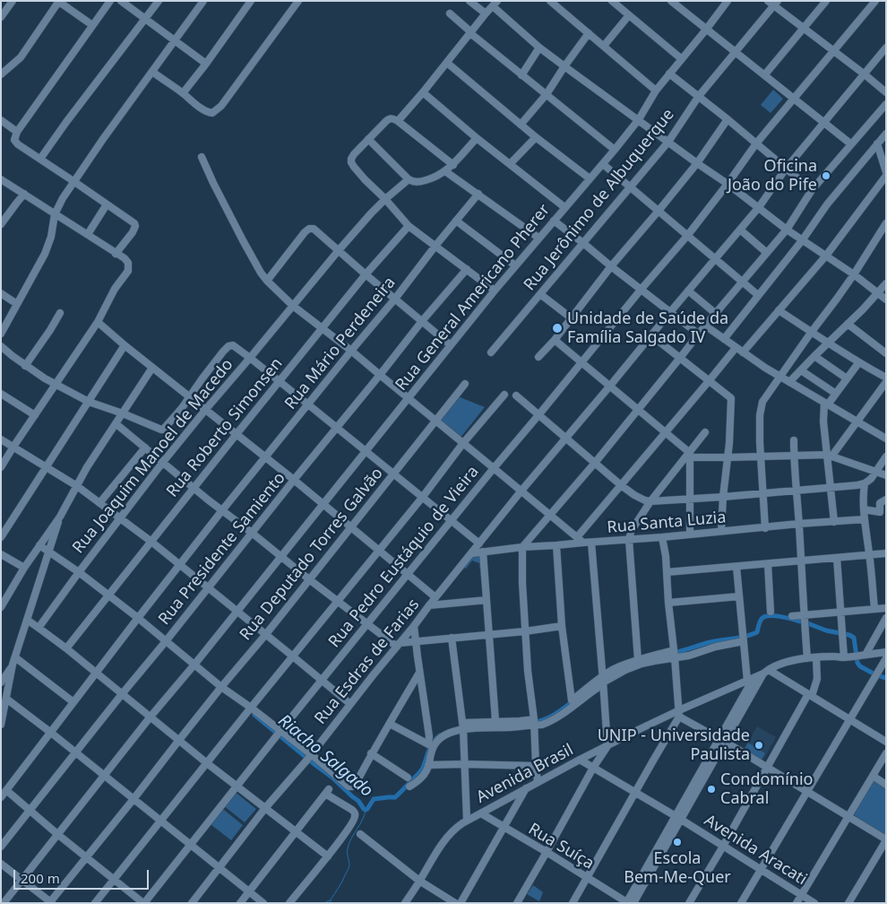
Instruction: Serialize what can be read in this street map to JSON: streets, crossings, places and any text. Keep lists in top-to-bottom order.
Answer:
{
  "streets": {
    "street": [
      "Rua Jerônimo de Albuquerque",
      "Rua General Americano Pherer",
      "Rua Mário Perdeneira",
      "Rua Roberto Simonsen",
      "Rua Joaquim Manoel de Macedo",
      "Rua Santa Luzia",
      "Rua Presidente Samiento",
      "Rua Deputado Torres Galvão",
      "Rua Pedro Eustáquio de Vieira",
      "Rua Esdras de Farias",
      "Avenida Brasil",
      "Rua Suíça",
      "Avenida Aracati"
    ]
  },
  "crossings": [
    ["Rua Santa Luzia", "Rua Esdras de Farias"],
    ["Avenida Brasil", "Rua Suíça"],
    ["Avenida Brasil", "Avenida Aracati"]
  ],
  "water": ["Riacho Salgado"],
  "places": [
    "Oficina João do Pife",
    "Unidade de Saúde da Família Salgado IV",
    "UNIP - Universidade Paulista",
    "Condomínio Cabral",
    "Escola Bem-Me-Quer"
  ],
  "scale_bar": "200 m"
}
